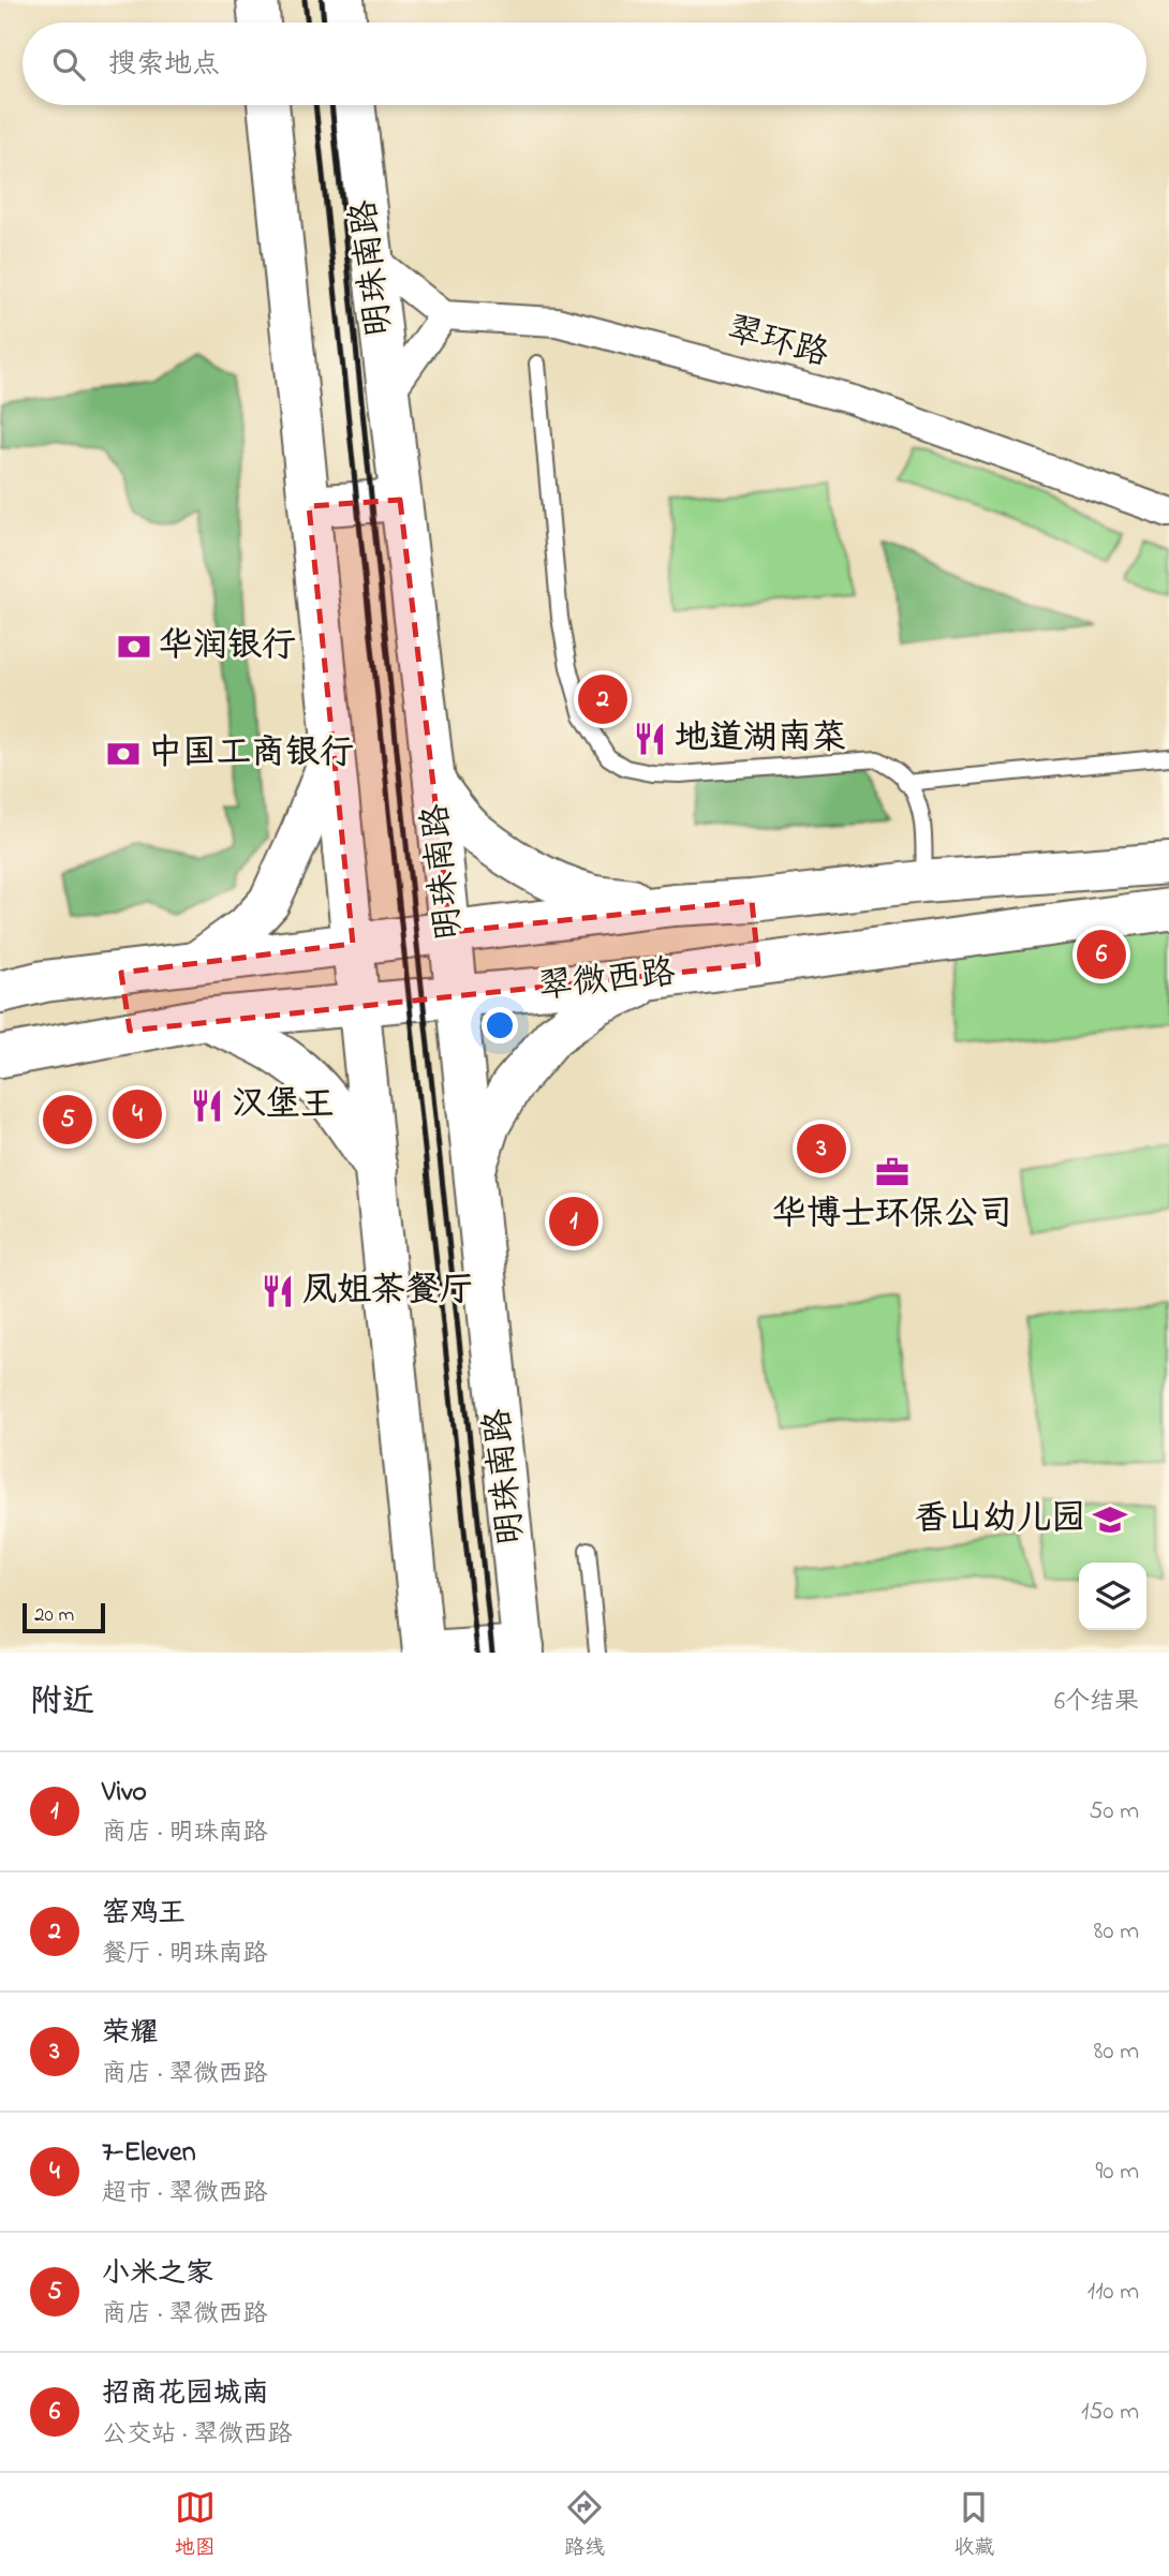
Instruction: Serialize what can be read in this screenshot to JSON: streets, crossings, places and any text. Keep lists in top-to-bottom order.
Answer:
{
  "streets": {
    "main road": ["明珠南路", "翠微西路"],
    "street": ["翠环路"]
  },
  "crossings": [
    ["明珠南路", "翠微西路"]
  ],
  "places": {
    "bank": ["华润银行", "中国工商银行"],
    "restaurant": ["地道湖南菜", "汉堡王", "凤姐茶餐厅"],
    "office": ["华博士环保公司"],
    "school or university": ["香山幼儿园"]
  },
  "scale_bar": "20 m",
  "page": {
    "search": "搜索地点",
    "pins": [
      "2",
      "6",
      "4",
      "5",
      "3",
      "1"
    ],
    "scale": "20 m",
    "heading": ["附近", "6个结果"],
    "list": [
      {
        "mark": "1",
        "name": "Vivo",
        "note": "商店 · 明珠南路",
        "value": "50 m"
      },
      {
        "mark": "2",
        "name": "窑鸡王",
        "note": "餐厅 · 明珠南路",
        "value": "80 m"
      },
      {
        "mark": "3",
        "name": "荣耀",
        "note": "商店 · 翠微西路",
        "value": "80 m"
      },
      {
        "mark": "4",
        "name": "7-Eleven",
        "note": "超市 · 翠微西路",
        "value": "90 m"
      },
      {
        "mark": "5",
        "name": "小米之家",
        "note": "商店 · 翠微西路",
        "value": "110 m"
      },
      {
        "mark": "6",
        "name": "招商花园城南",
        "note": "公交站 · 翠微西路",
        "value": "150 m"
      }
    ],
    "nav": ["地图", "路线", "收藏"]
  }
}
